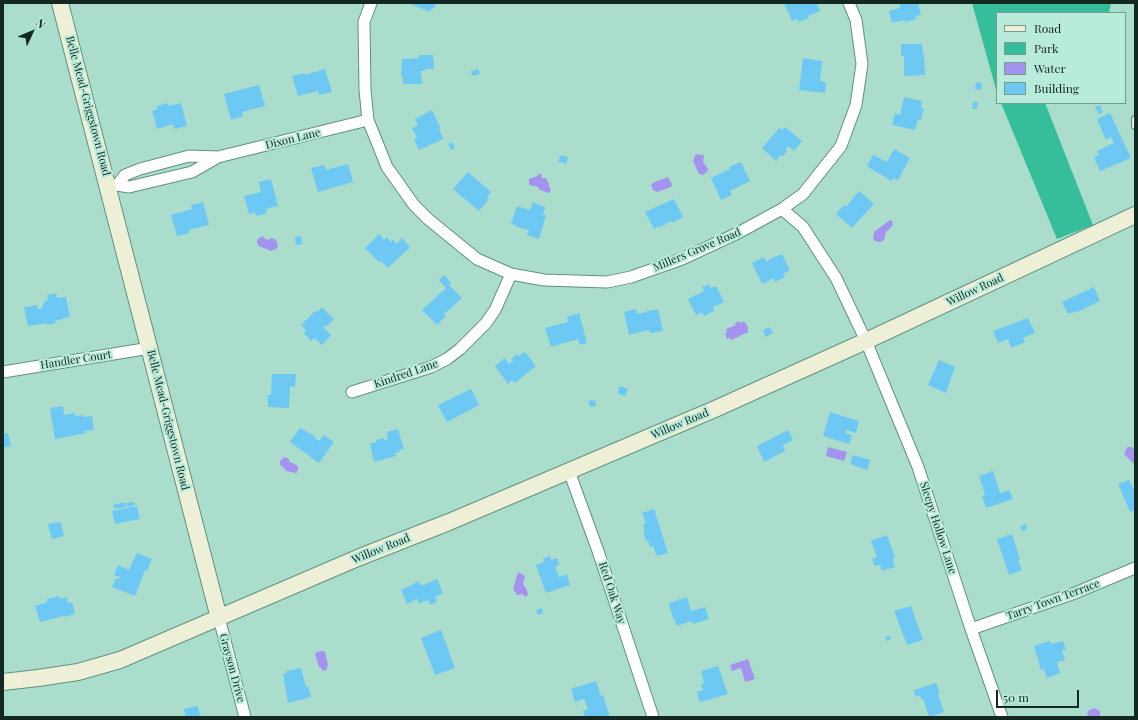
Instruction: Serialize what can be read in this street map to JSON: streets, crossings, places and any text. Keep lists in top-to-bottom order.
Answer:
{
  "streets": {
    "street": [
      "Belle Mead-Griggstown Road",
      "Dixon Lane",
      "Millers Grove Road",
      "Willow Road",
      "Handler Court",
      "Kindred Lane",
      "Sleepy Hollow Lane",
      "Red Oak Way",
      "Tarry Town Terrace",
      "Grayson Drive"
    ]
  },
  "crossings": [
    ["Belle Mead-Griggstown Road", "Dixon Lane"],
    ["Belle Mead-Griggstown Road", "Willow Road"],
    ["Belle Mead-Griggstown Road", "Handler Court"],
    ["Belle Mead-Griggstown Road", "Grayson Drive"],
    ["Dixon Lane", "Millers Grove Road"],
    ["Millers Grove Road", "Kindred Lane"],
    ["Willow Road", "Sleepy Hollow Lane"],
    ["Willow Road", "Red Oak Way"],
    ["Willow Road", "Grayson Drive"],
    ["Sleepy Hollow Lane", "Tarry Town Terrace"]
  ],
  "legend": [
    "Road",
    "Park",
    "Water",
    "Building"
  ],
  "scale_bar": "50 m",
  "north": "top right"
}
